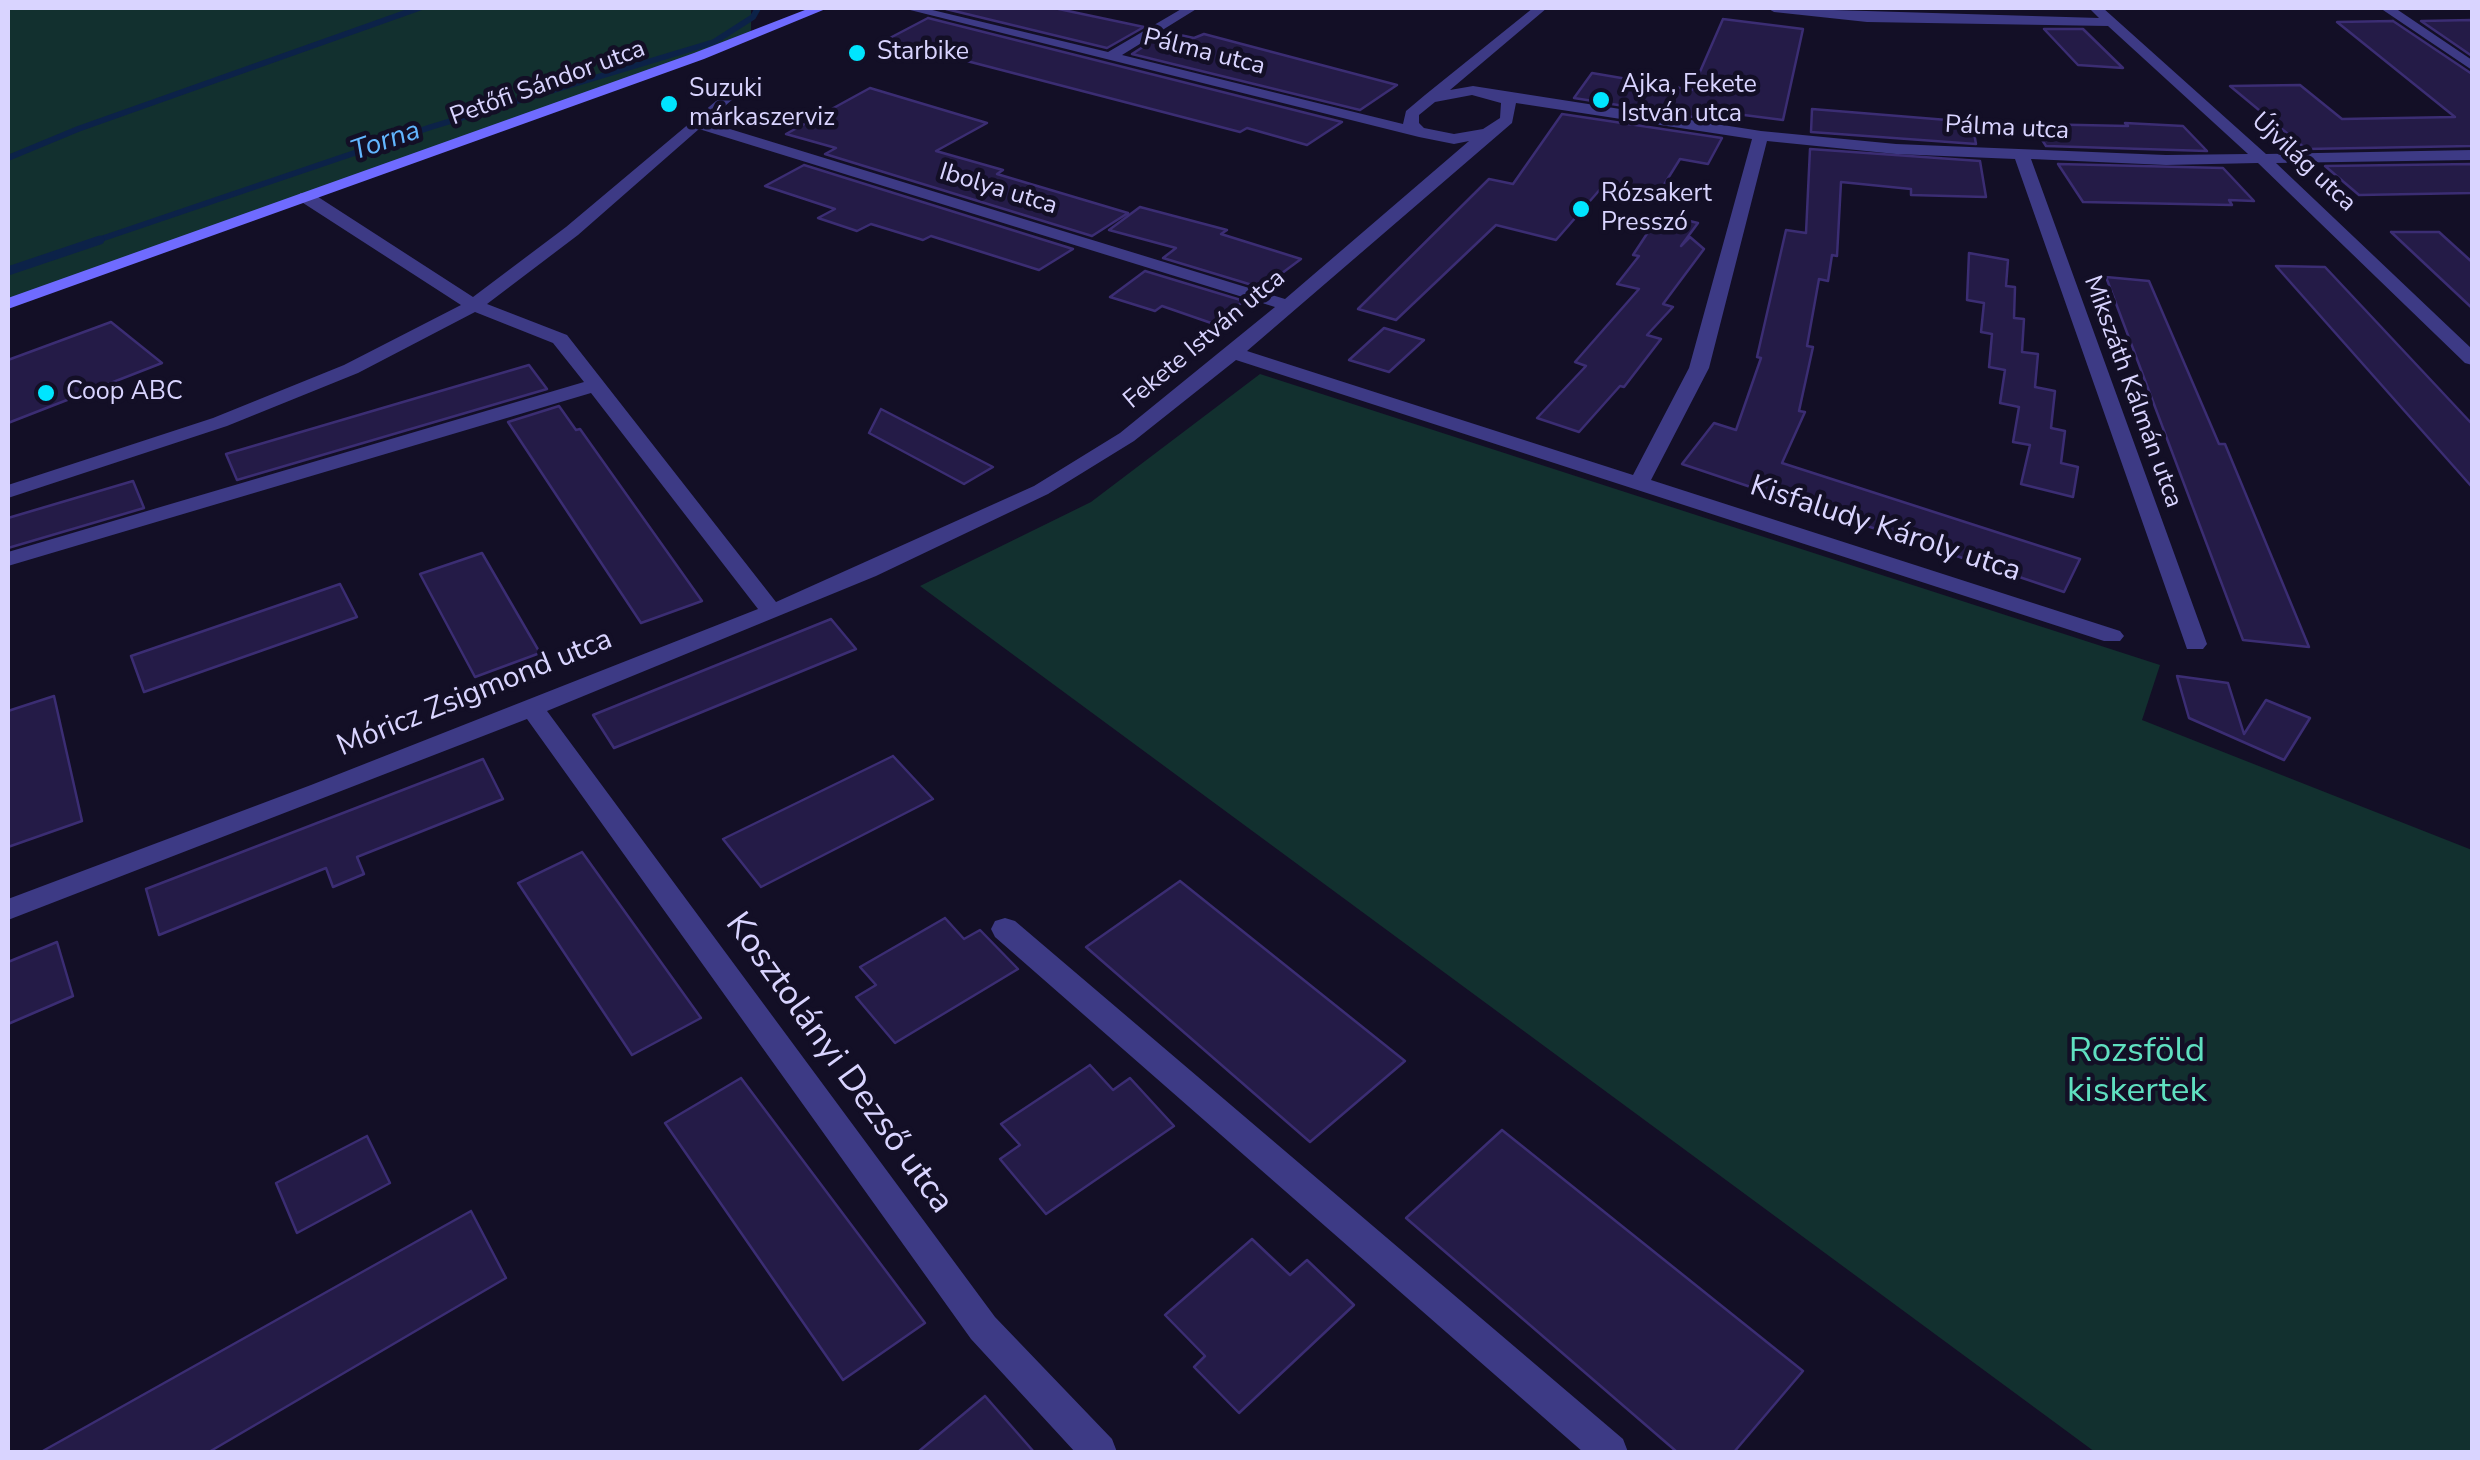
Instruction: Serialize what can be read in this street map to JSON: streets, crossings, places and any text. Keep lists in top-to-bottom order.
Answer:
{
  "streets": {
    "main road": ["Petőfi Sándor utca"],
    "street": [
      "Pálma utca",
      "Újvilág utca",
      "Ibolya utca",
      "Fekete István utca",
      "Mikszáth Kálmán utca",
      "Kisfaludy Károly utca",
      "Móricz Zsigmond utca",
      "Kosztolányi Dezső utca"
    ]
  },
  "crossings": [
    ["Pálma utca", "Újvilág utca"],
    ["Pálma utca", "Fekete István utca"],
    ["Pálma utca", "Mikszáth Kálmán utca"],
    ["Ibolya utca", "Fekete István utca"],
    ["Fekete István utca", "Kisfaludy Károly utca"],
    ["Fekete István utca", "Móricz Zsigmond utca"],
    ["Móricz Zsigmond utca", "Kosztolányi Dezső utca"]
  ],
  "water": ["Torna"],
  "parks": ["Rozsföld kiskertek"],
  "places": [
    "Starbike",
    "Ajka, Fekete István utca",
    "Suzuki márkaszerviz",
    "Rózsakert Presszó",
    "Coop ABC"
  ]
}
